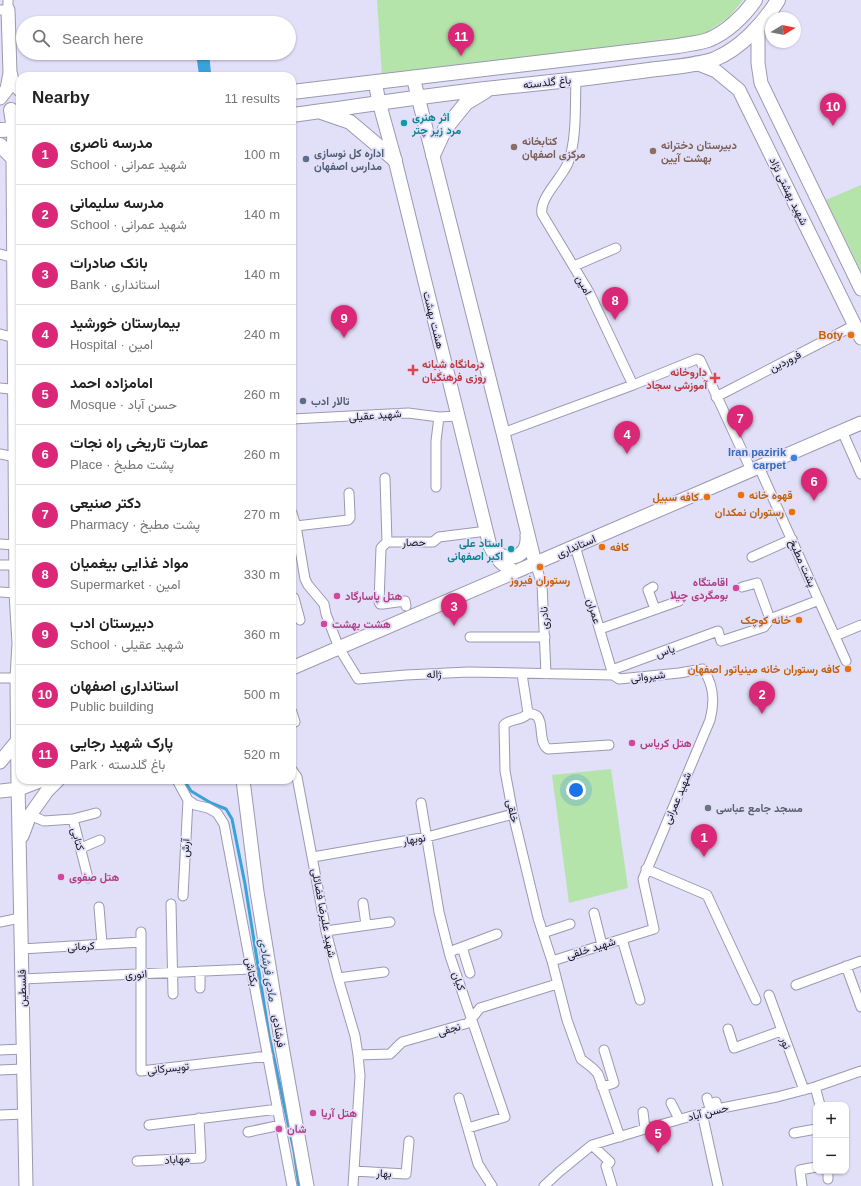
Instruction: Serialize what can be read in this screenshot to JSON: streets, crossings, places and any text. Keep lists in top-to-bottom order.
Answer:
{
  "streets": {
    "main road": [
      "باغ گلدسته",
      "شهید بهشتی نژاد",
      "هشت بهشت",
      "استانداری",
      "فلسطین",
      "فرشادی"
    ],
    "street": [
      "امین",
      "فروردین",
      "شهید عقیلی",
      "حصار",
      "پشت مطبخ",
      "عمران",
      "نادری",
      "یاس",
      "ژاله",
      "شیروانی",
      "شهید عمرانی",
      "خلقی",
      "کتابی",
      "نوبهار",
      "آرش",
      "شهید علیرضا فضائلی",
      "کرمانی",
      "شهید خلقی",
      "بکتاش",
      "انوری",
      "کیان",
      "نجفی",
      "نور",
      "تویسرکانی",
      "حسن آباد",
      "مهاباد",
      "بهار"
    ]
  },
  "crossings": [
    ["باغ گلدسته", "شهید بهشتی نژاد"],
    ["باغ گلدسته", "امین"],
    ["باغ گلدسته", "هشت بهشت"],
    ["شهید بهشتی نژاد", "فروردین"],
    ["امین", "پشت مطبخ"],
    ["هشت بهشت", "شهید عقیلی"],
    ["هشت بهشت", "حصار"],
    ["هشت بهشت", "استانداری"],
    ["فروردین", "پشت مطبخ"],
    ["استانداری", "پشت مطبخ"],
    ["استانداری", "عمران"],
    ["استانداری", "نادری"],
    ["استانداری", "ژاله"],
    ["عمران", "یاس"],
    ["عمران", "شیروانی"],
    ["نادری", "ژاله"],
    ["نادری", "شیروانی"],
    ["یاس", "شیروانی"],
    ["ژاله", "شیروانی"],
    ["شیروانی", "شهید عمرانی"],
    ["شهید عمرانی", "شهید خلقی"],
    ["خلقی", "نوبهار"],
    ["خلقی", "شهید خلقی"],
    ["نوبهار", "شهید علیرضا فضائلی"],
    ["نوبهار", "کیان"],
    ["آرش", "بکتاش"],
    ["شهید علیرضا فضائلی", "نجفی"],
    ["کرمانی", "فلسطین"],
    ["شهید خلقی", "نجفی"],
    ["بکتاش", "انوری"],
    ["بکتاش", "تویسرکانی"],
    ["انوری", "فلسطین"],
    ["انوری", "تویسرکانی"],
    ["کیان", "نجفی"],
    ["نور", "حسن آباد"]
  ],
  "water": ["مادی فرشادی"],
  "places": {
    "other": [
      "اثر هنری مرد زیر چتر",
      "کتابخانه مرکزی اصفهان",
      "دبیرستان دخترانه بهشت آیین",
      "اداره کل نوسازی مدارس اصفهان",
      "Boty",
      "تالار ادب",
      "Iran pazirik carpet",
      "قهوه خانه",
      "کافه سبیل",
      "رستوران نمکدان",
      "کافه",
      "استاد علی اکبر اصفهانی",
      "رستوران فیروز",
      "اقامتگاه بومگردی چیلا",
      "هتل پاسارگاد",
      "خانه کوچک",
      "هشت بهشت",
      "کافه رستوران خانه مینیاتور اصفهان",
      "هتل کریاس",
      "مسجد جامع عباسی",
      "هتل صفوی",
      "هتل آریا",
      "شان"
    ],
    "health": ["درمانگاه شبانه روزی فرهنگیان", "داروخانه آموزشی سجاد"]
  },
  "north": "right",
  "page": {
    "search": "Search here",
    "pins": [
      "11",
      "10",
      "8",
      "9",
      "7",
      "4",
      "6",
      "3",
      "2",
      "1",
      "5"
    ],
    "heading": ["Nearby", "11 results"],
    "list": [
      {
        "mark": "1",
        "name": "مدرسه ناصری",
        "note": "School · شهید عمرانی",
        "value": "100 m"
      },
      {
        "mark": "2",
        "name": "مدرسه سلیمانی",
        "note": "School · شهید عمرانی",
        "value": "140 m"
      },
      {
        "mark": "3",
        "name": "بانک صادرات",
        "note": "Bank · استانداری",
        "value": "140 m"
      },
      {
        "mark": "4",
        "name": "بیمارستان خورشید",
        "note": "Hospital · امین",
        "value": "240 m"
      },
      {
        "mark": "5",
        "name": "امامزاده احمد",
        "note": "Mosque · حسن آباد",
        "value": "260 m"
      },
      {
        "mark": "6",
        "name": "عمارت تاریخی راه نجات",
        "note": "Place · پشت مطبخ",
        "value": "260 m"
      },
      {
        "mark": "7",
        "name": "دکتر صنیعی",
        "note": "Pharmacy · پشت مطبخ",
        "value": "270 m"
      },
      {
        "mark": "8",
        "name": "مواد غذایی بیغمیان",
        "note": "Supermarket · امین",
        "value": "330 m"
      },
      {
        "mark": "9",
        "name": "دبیرستان ادب",
        "note": "School · شهید عقیلی",
        "value": "360 m"
      },
      {
        "mark": "10",
        "name": "استانداری اصفهان",
        "note": "Public building",
        "value": "500 m"
      },
      {
        "mark": "11",
        "name": "پارک شهید رجایی",
        "note": "Park · باغ گلدسته",
        "value": "520 m"
      }
    ],
    "map_buttons": ["+", "−"]
  }
}
